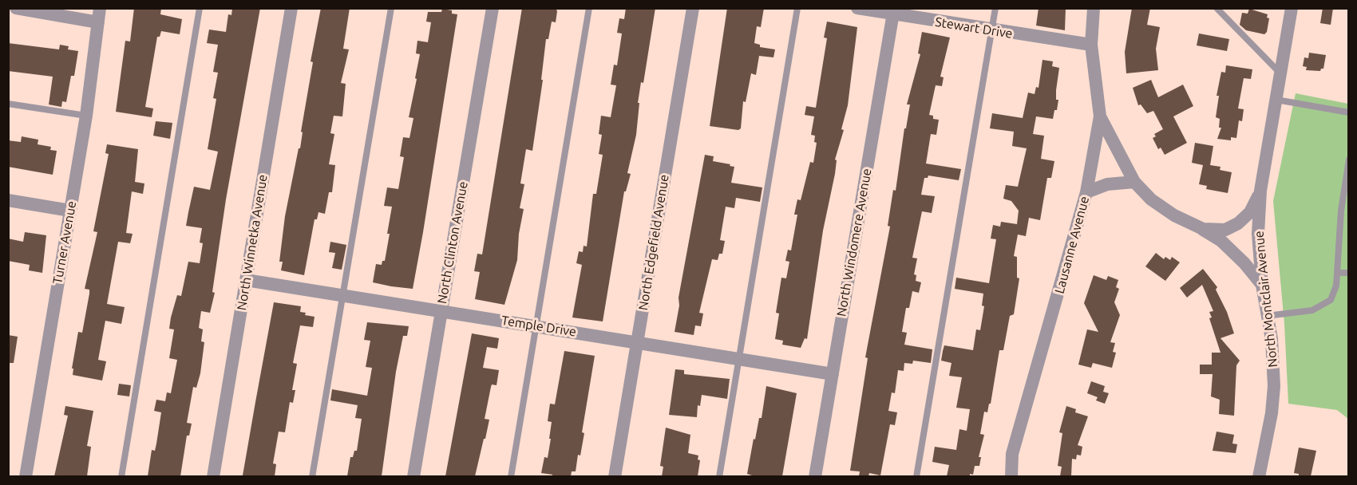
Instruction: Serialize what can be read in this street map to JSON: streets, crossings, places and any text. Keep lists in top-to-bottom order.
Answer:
{
  "streets": {
    "street": [
      "Stewart Drive",
      "Turner Avenue",
      "North Winnetka Avenue",
      "North Clinton Avenue",
      "North Edgefield Avenue",
      "North Windomere Avenue",
      "Lausanne Avenue",
      "North Montclair Avenue",
      "Temple Drive"
    ]
  },
  "crossings": [
    ["Stewart Drive", "North Windomere Avenue"],
    ["Stewart Drive", "Lausanne Avenue"],
    ["North Winnetka Avenue", "Temple Drive"],
    ["North Clinton Avenue", "Temple Drive"],
    ["North Edgefield Avenue", "Temple Drive"],
    ["North Windomere Avenue", "Temple Drive"]
  ]
}
